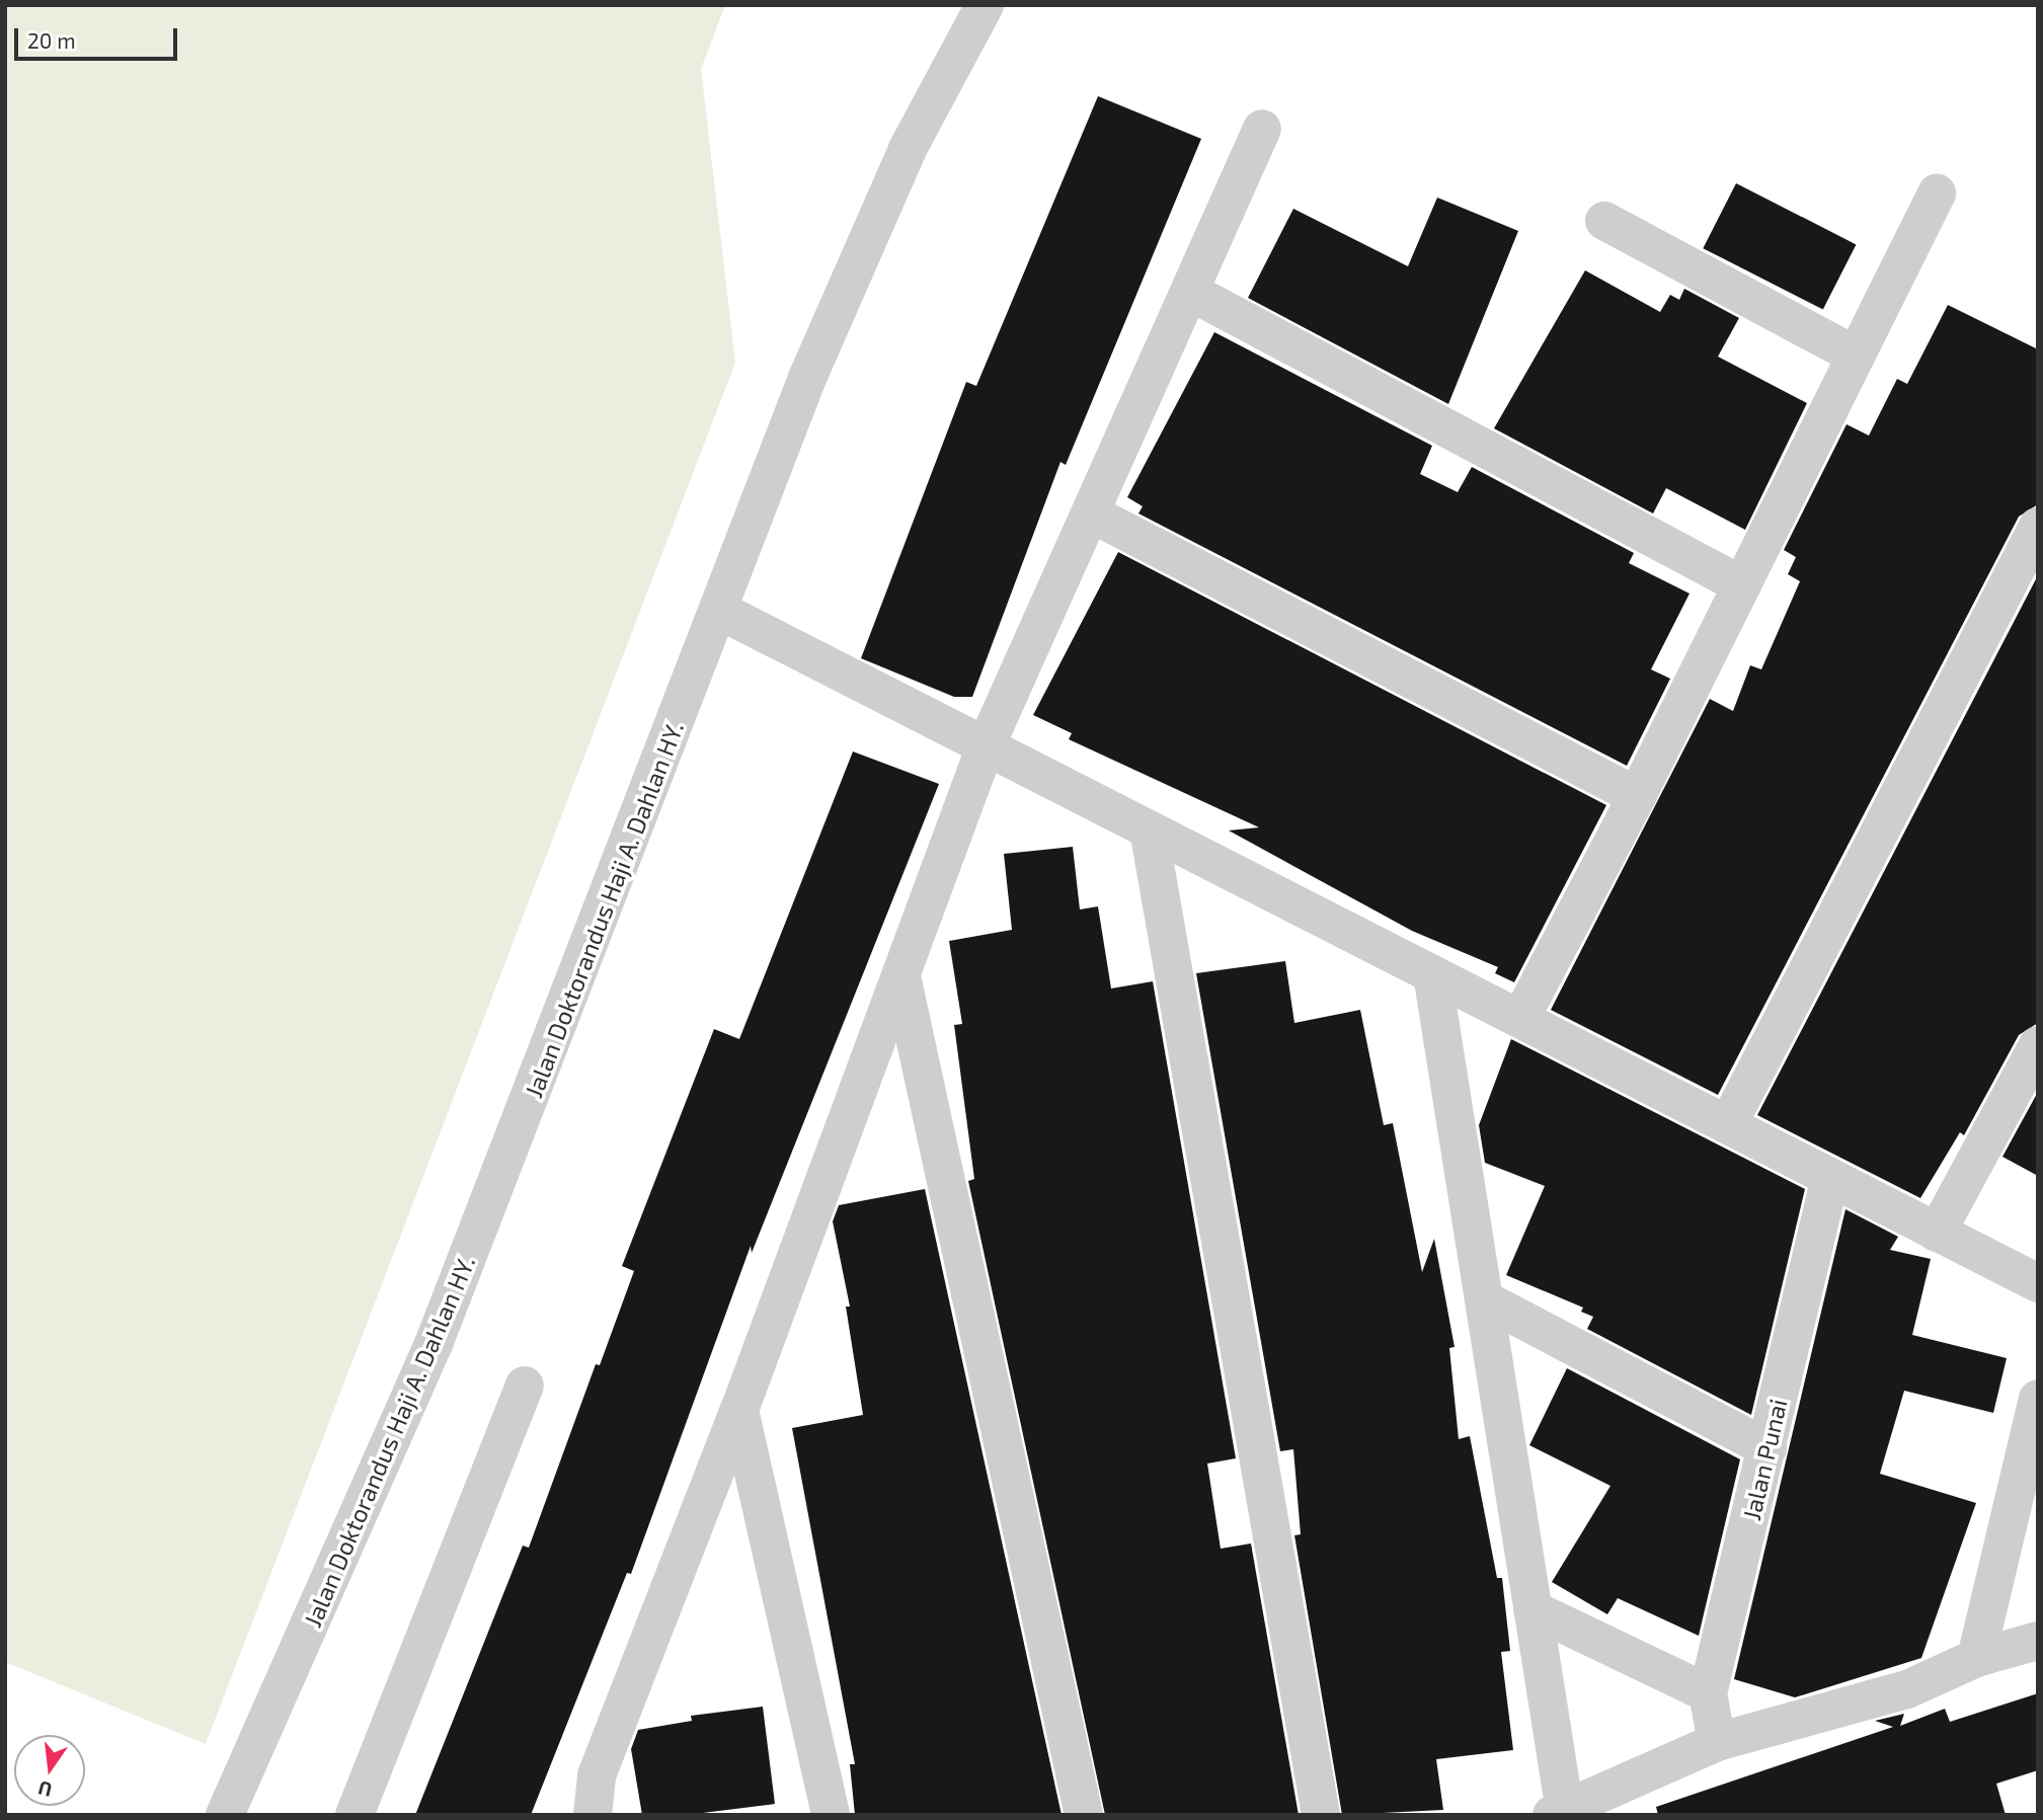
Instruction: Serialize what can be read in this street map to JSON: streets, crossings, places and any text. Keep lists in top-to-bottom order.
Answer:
{
  "streets": {
    "street": ["Jalan Doktorandus Haji A. Dahlan HY.", "Jalan Punai"]
  },
  "scale_bar": "20 m",
  "north": "bottom"
}
